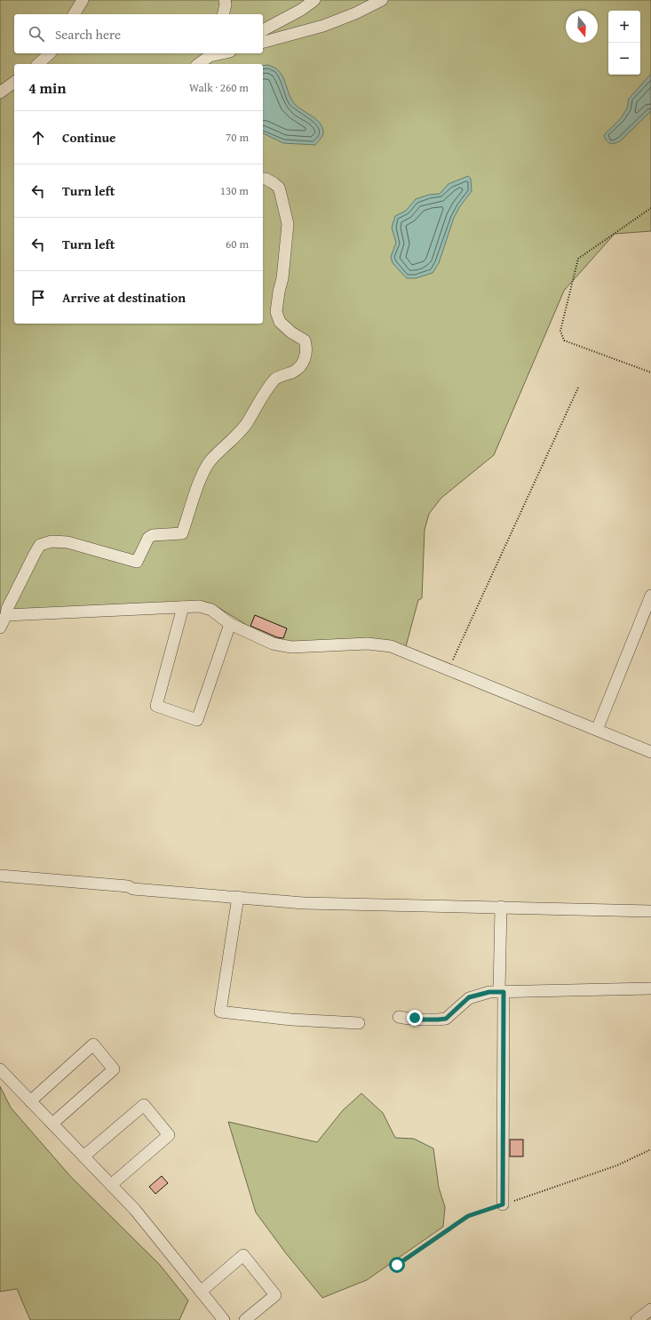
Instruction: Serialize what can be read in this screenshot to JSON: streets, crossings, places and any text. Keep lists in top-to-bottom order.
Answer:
{
  "north": "bottom",
  "page": {
    "map_buttons": ["+", "−"],
    "search": "Search here",
    "heading": ["4 min", "Walk · 260 m"],
    "list": [
      ["Continue", "70 m"],
      ["Turn left", "130 m"],
      ["Turn left", "60 m"],
      "Arrive at destination"
    ]
  }
}
